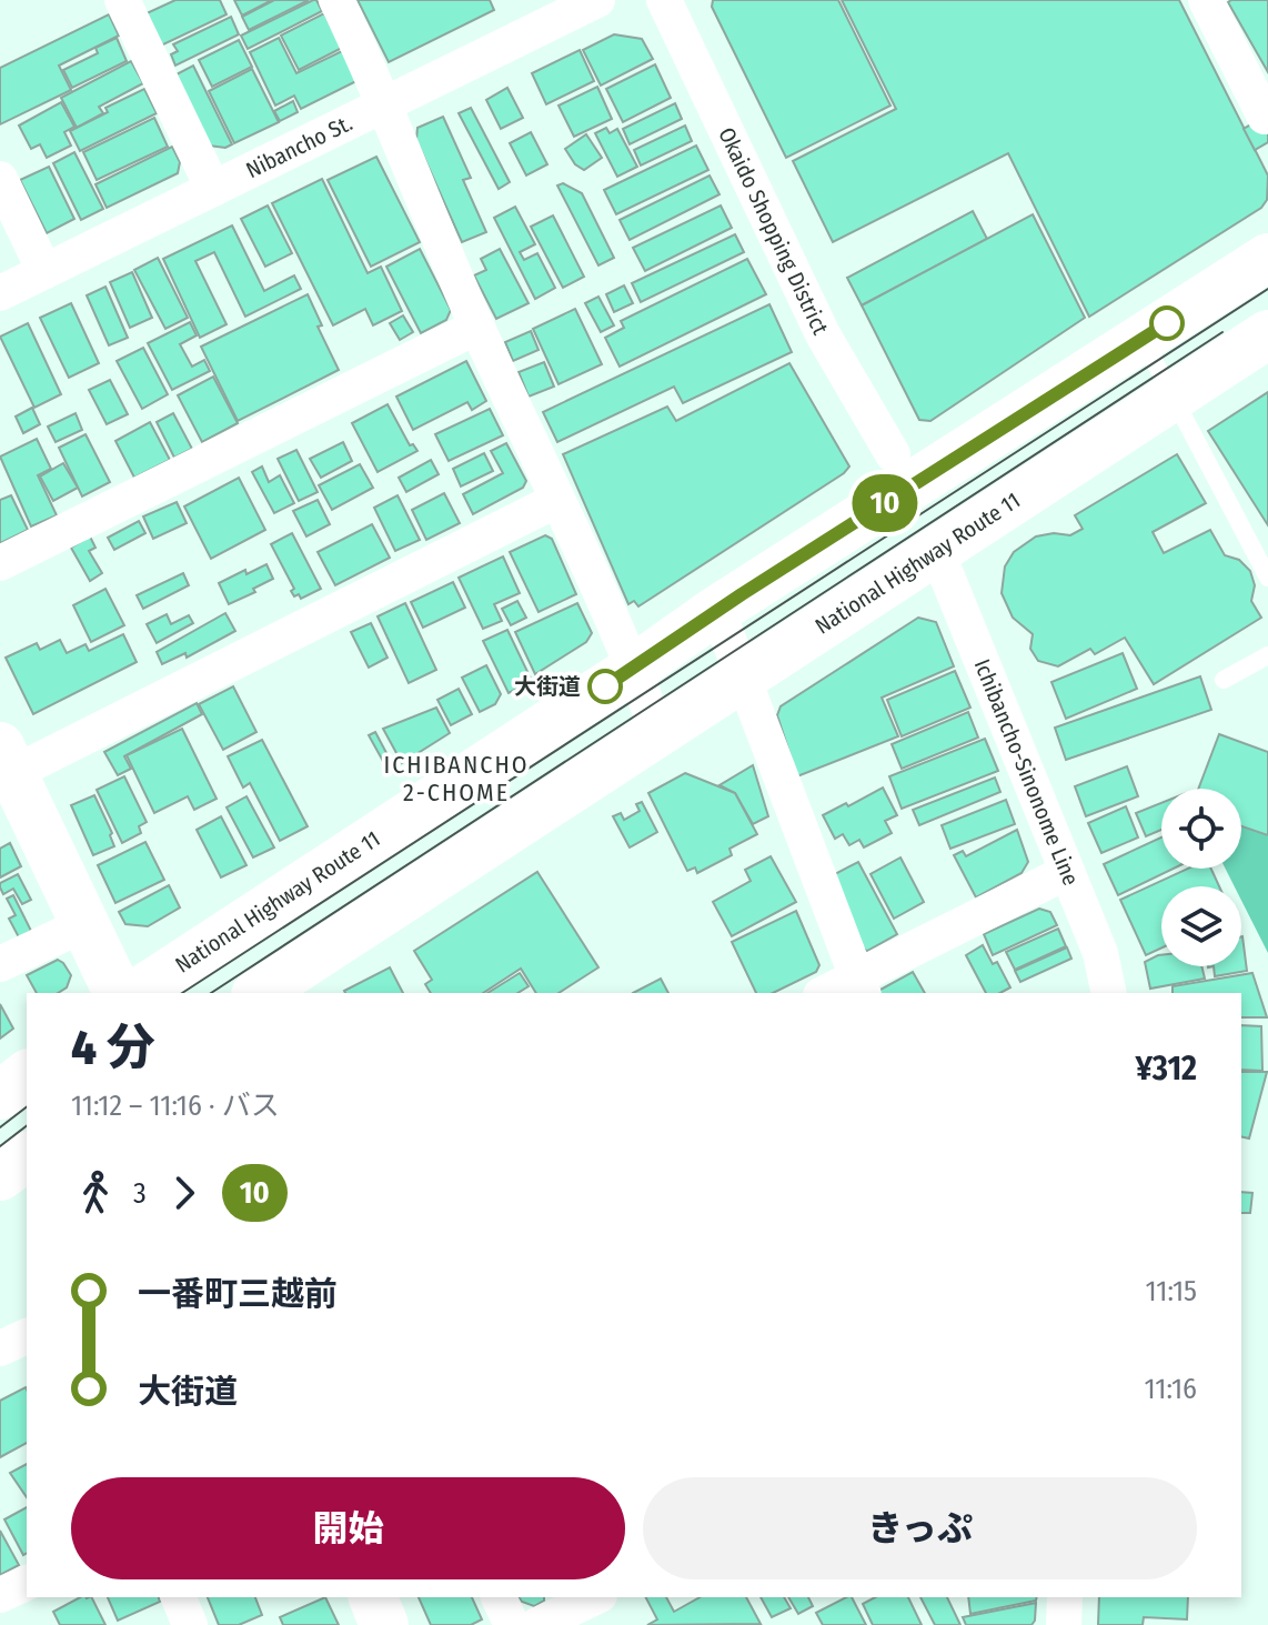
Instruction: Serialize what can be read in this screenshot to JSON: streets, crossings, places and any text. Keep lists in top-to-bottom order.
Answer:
{
  "streets": {
    "main road": ["National Highway Route 11"],
    "street": ["Nibancho St.", "Okaido Shopping District", "Ichibancho-Sinonome Line"]
  },
  "crossings": [
    ["National Highway Route 11", "Ichibancho-Sinonome Line"]
  ],
  "districts": ["ICHIBANCHO 2-CHOME"],
  "places": ["大街道"],
  "lines": ["bus line 10"],
  "page": {
    "on_map": "10",
    "heading": ["4 分", "11:12 – 11:16 · バス", "¥312"],
    "legs": ["3", "10"],
    "list": [
      {
        "name": "一番町三越前",
        "value": "11:15"
      },
      {
        "name": "大街道",
        "value": "11:16"
      }
    ],
    "buttons": ["開始", "きっぷ"]
  }
}
